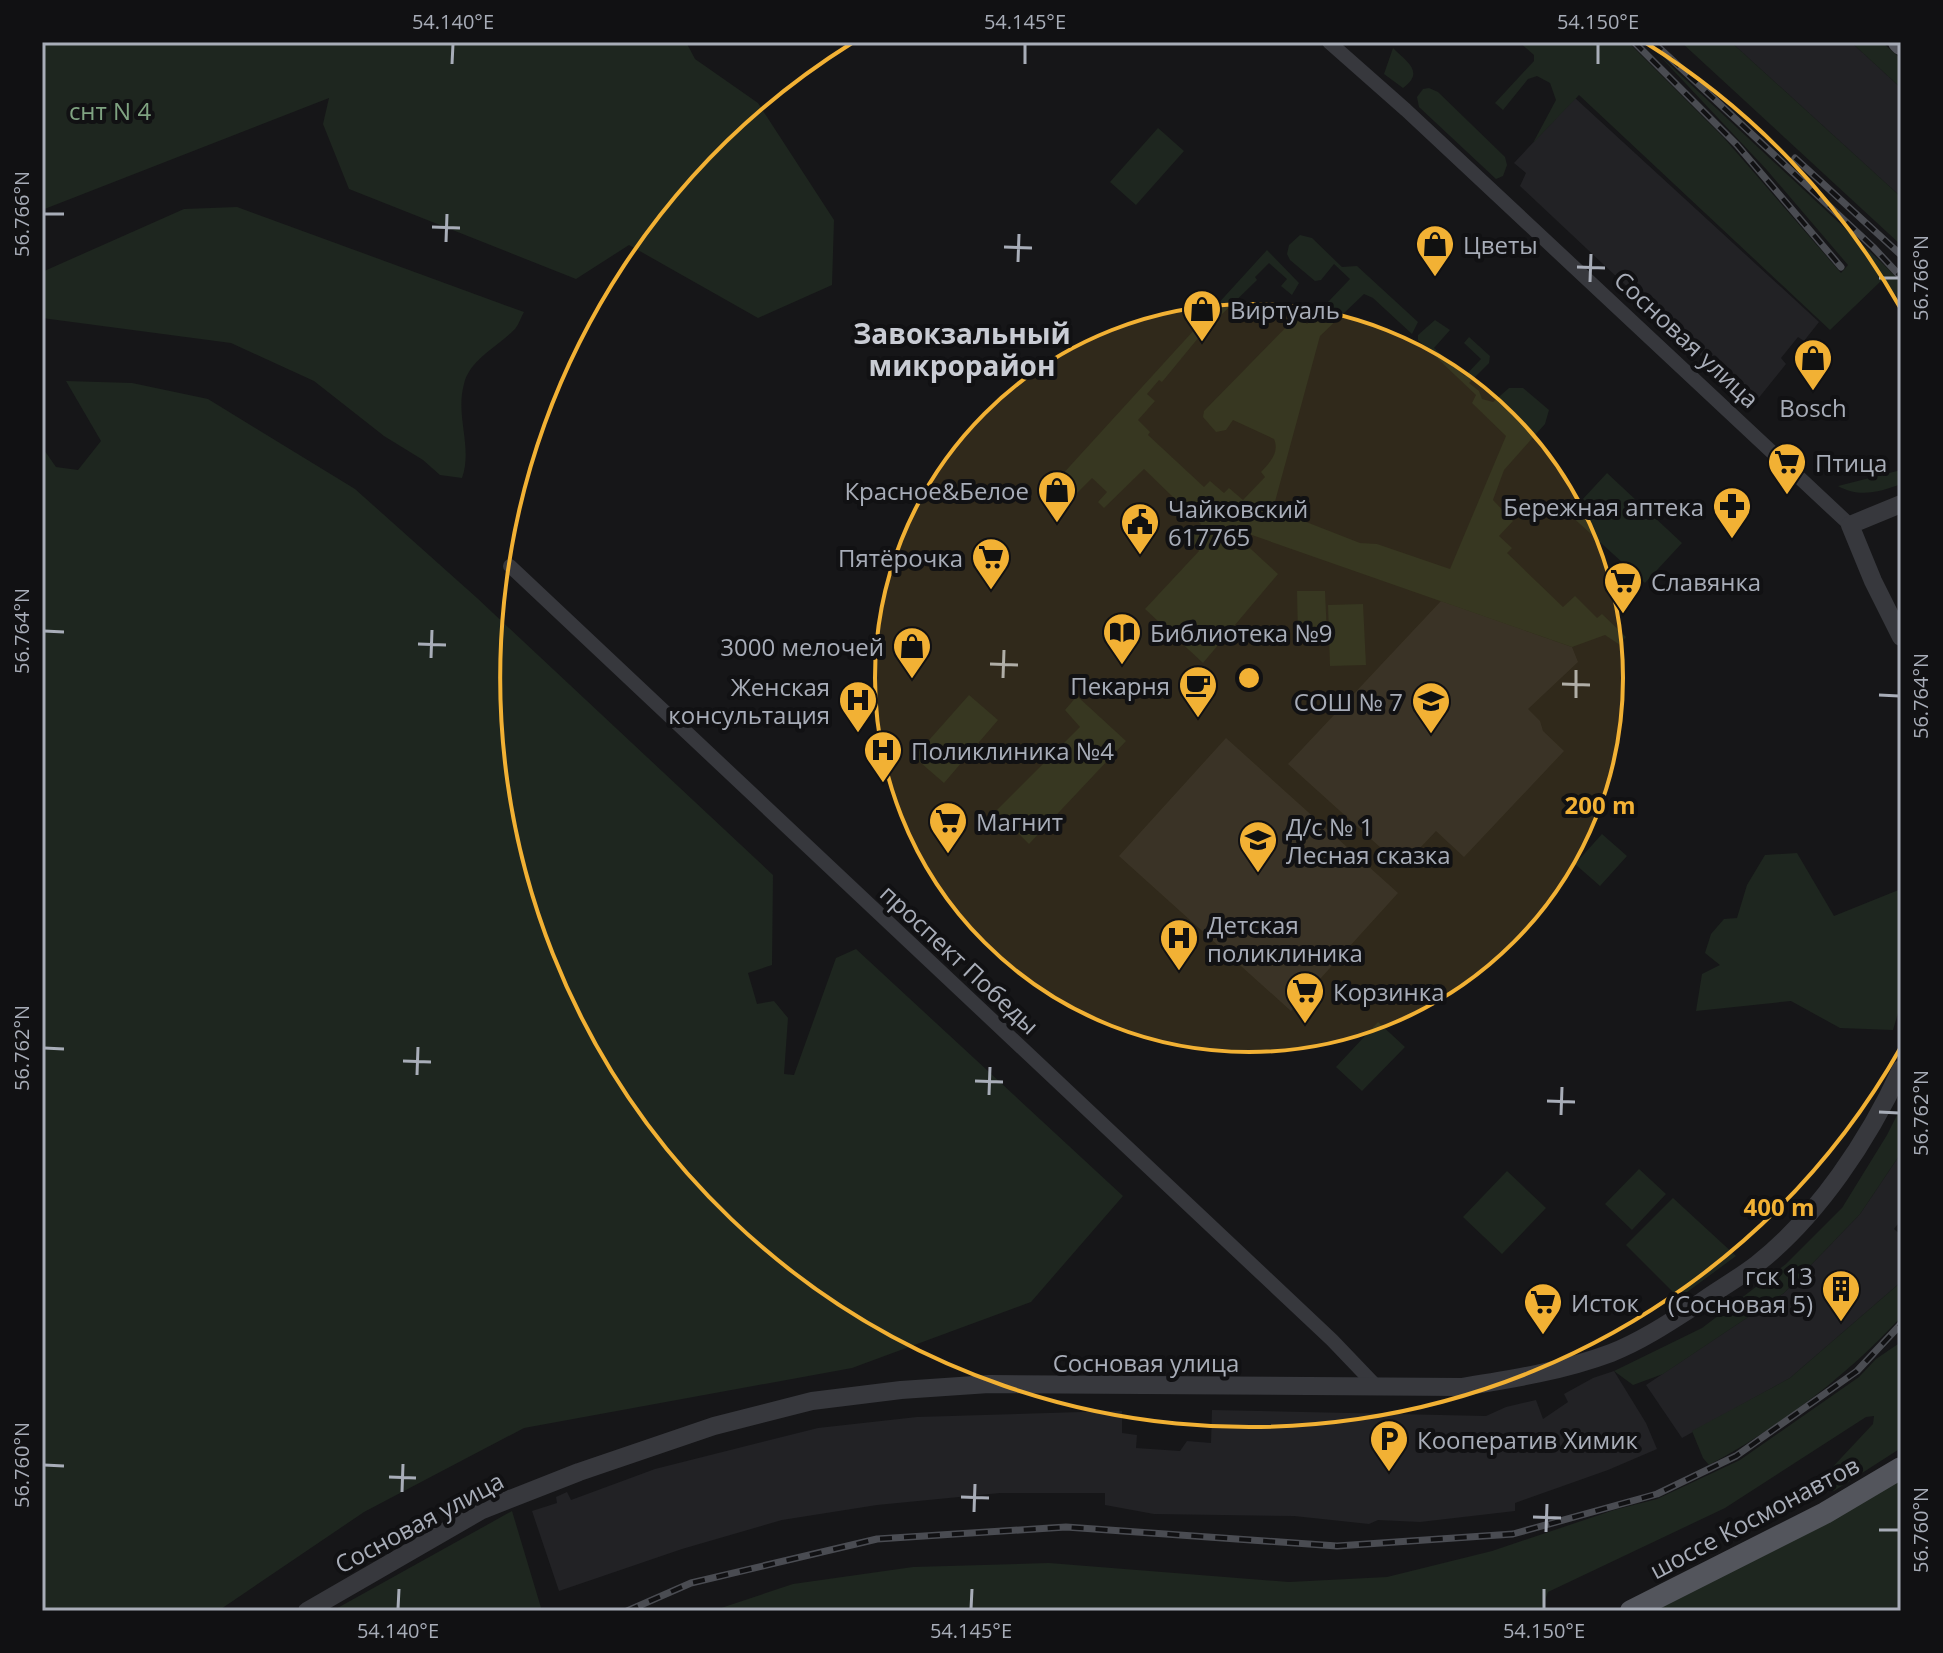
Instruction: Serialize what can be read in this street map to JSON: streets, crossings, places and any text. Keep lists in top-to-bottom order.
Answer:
{
  "streets": {
    "main road": ["шоссе Космонавтов"],
    "street": ["Сосновая улица", "проспект Победы"]
  },
  "crossings": [
    ["Сосновая улица", "проспект Победы"]
  ],
  "districts": ["Завокзальный микрорайон"],
  "parks": ["снт N 4"],
  "places": {
    "shop": [
      "Цветы",
      "Виртуаль",
      "Bosch",
      "Красное&Белое",
      "3000 мелочей"
    ],
    "supermarket": [
      "Птица",
      "Пятёрочка",
      "Славянка",
      "Магнит",
      "Корзинка",
      "Исток"
    ],
    "pharmacy": ["Бережная аптека"],
    "public building": ["Чайковский 617765"],
    "library": ["Библиотека №9"],
    "cafe": ["Пекарня"],
    "hospital": ["Женская консультация", "Поликлиника №4", "Детская поликлиника"],
    "school or university": ["СОШ № 7", "Д/с № 1 Лесная сказка"],
    "building": ["гск 13 (Сосновая 5)"],
    "parking": ["Кооператив Химик"]
  },
  "coordinates": [
    "54.140°E",
    "54.145°E",
    "54.150°E",
    "56.766°N",
    "56.764°N",
    "56.762°N",
    "56.760°N"
  ],
  "rings": ["200 m", "400 m"]
}
